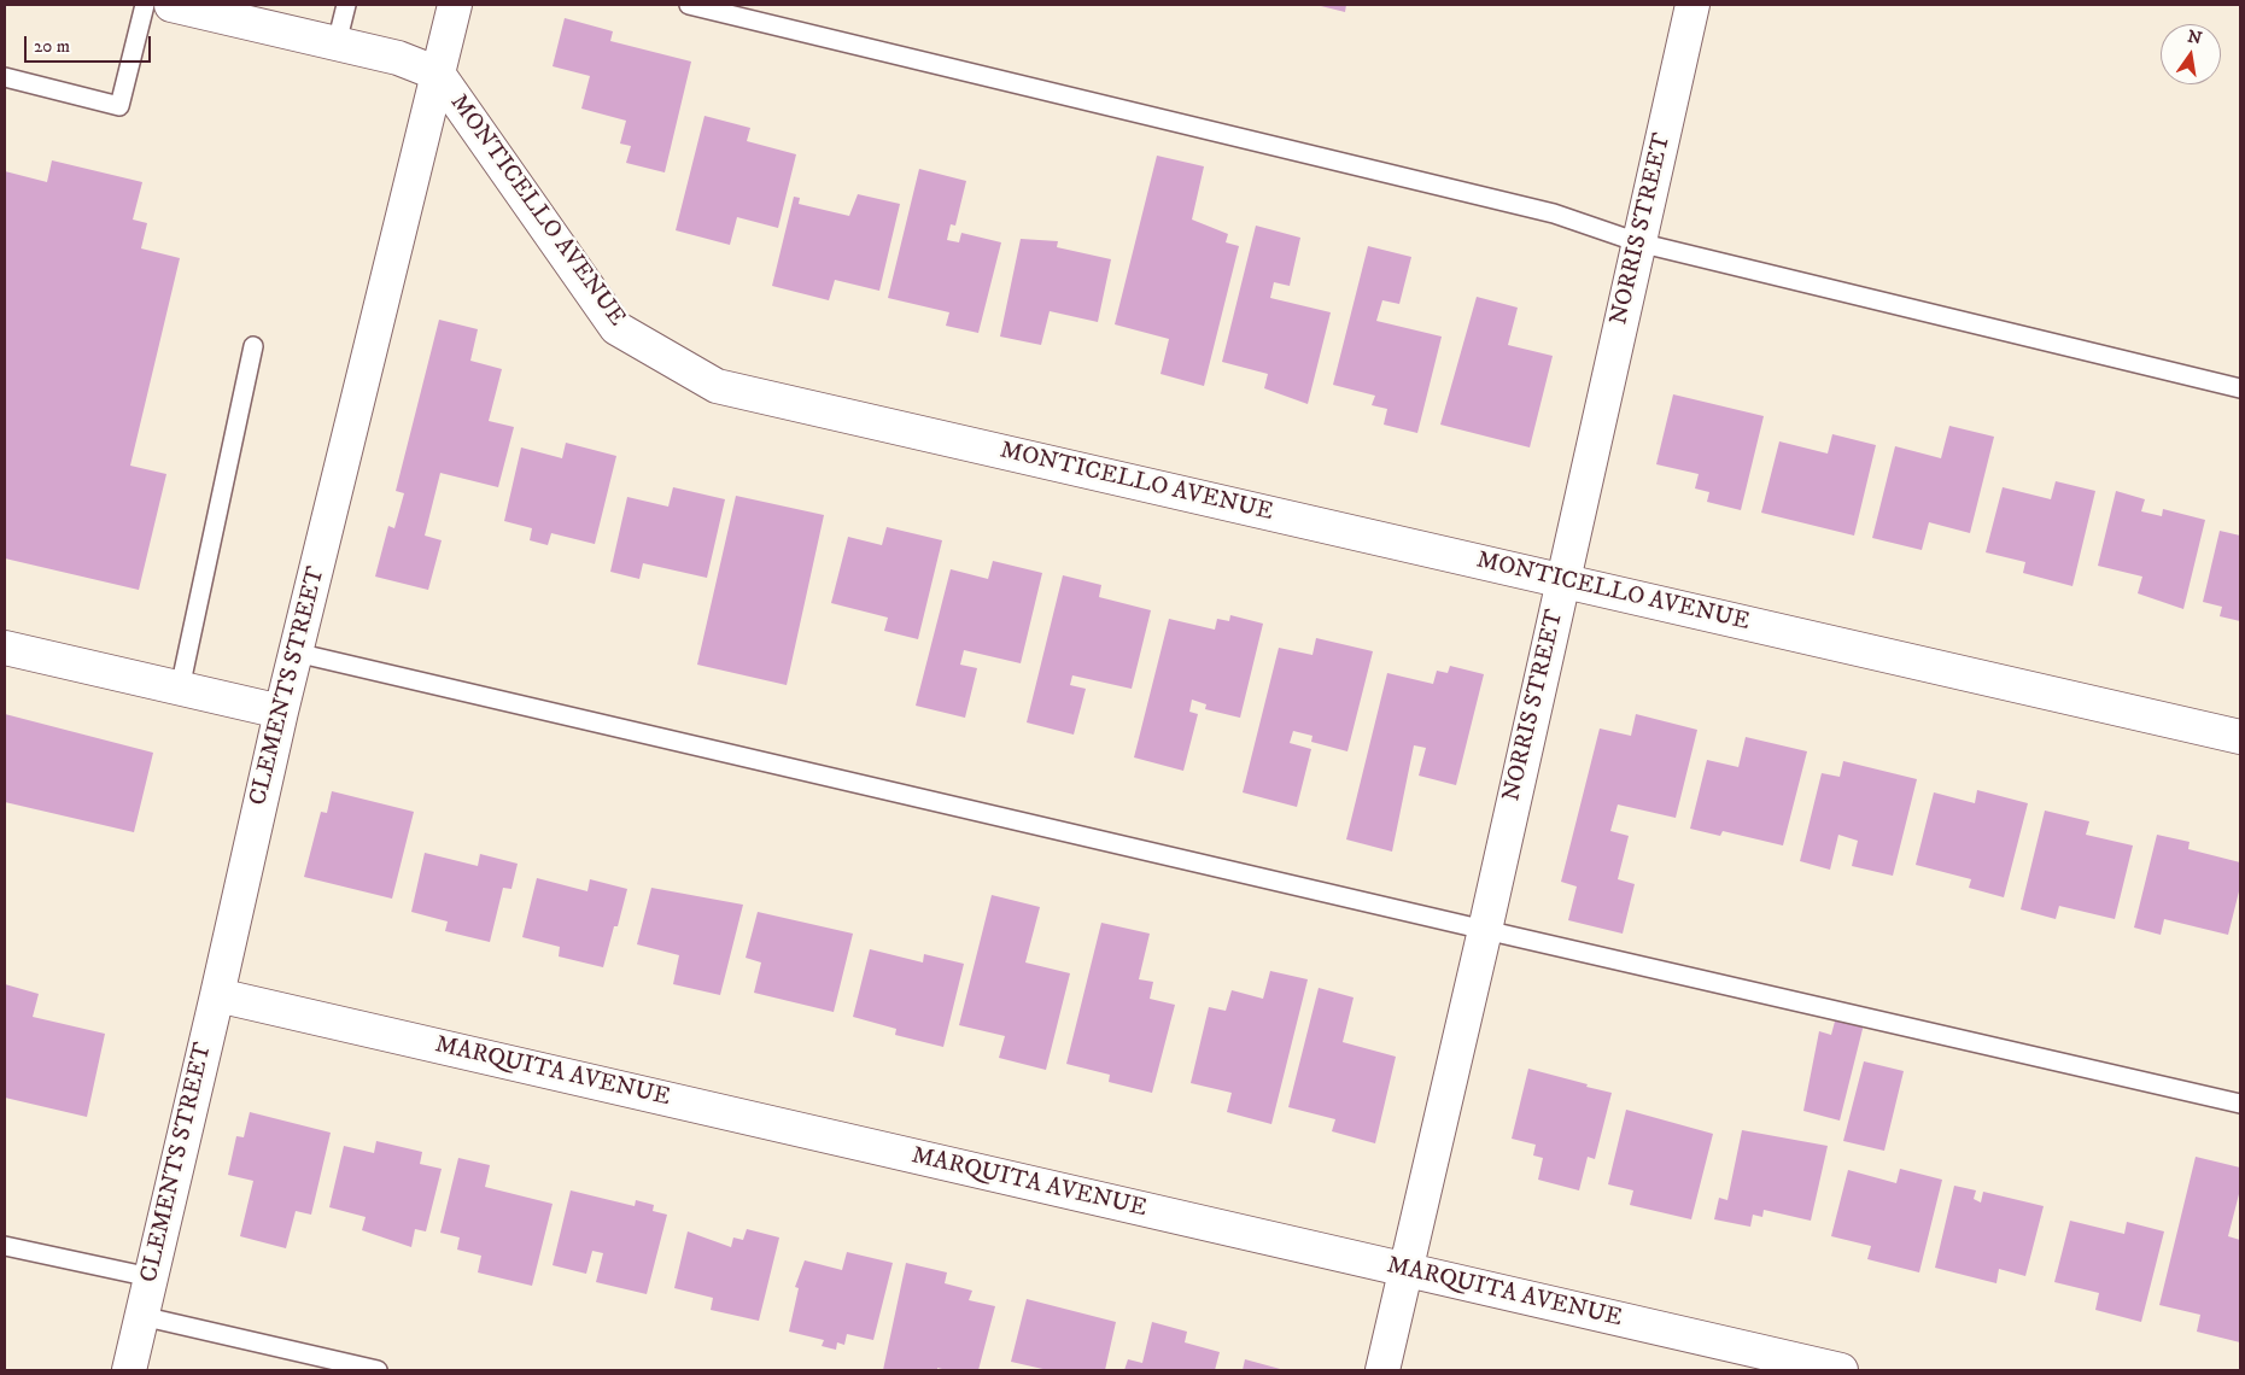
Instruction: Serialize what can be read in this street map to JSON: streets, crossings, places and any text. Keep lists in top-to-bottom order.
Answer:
{
  "streets": {
    "street": [
      "MONTICELLO AVENUE",
      "NORRIS STREET",
      "CLEMENTS STREET",
      "MARQUITA AVENUE"
    ]
  },
  "crossings": [
    ["MONTICELLO AVENUE", "NORRIS STREET"],
    ["MONTICELLO AVENUE", "CLEMENTS STREET"],
    ["NORRIS STREET", "MARQUITA AVENUE"],
    ["CLEMENTS STREET", "MARQUITA AVENUE"]
  ],
  "scale_bar": "20 m",
  "north": "top"
}
